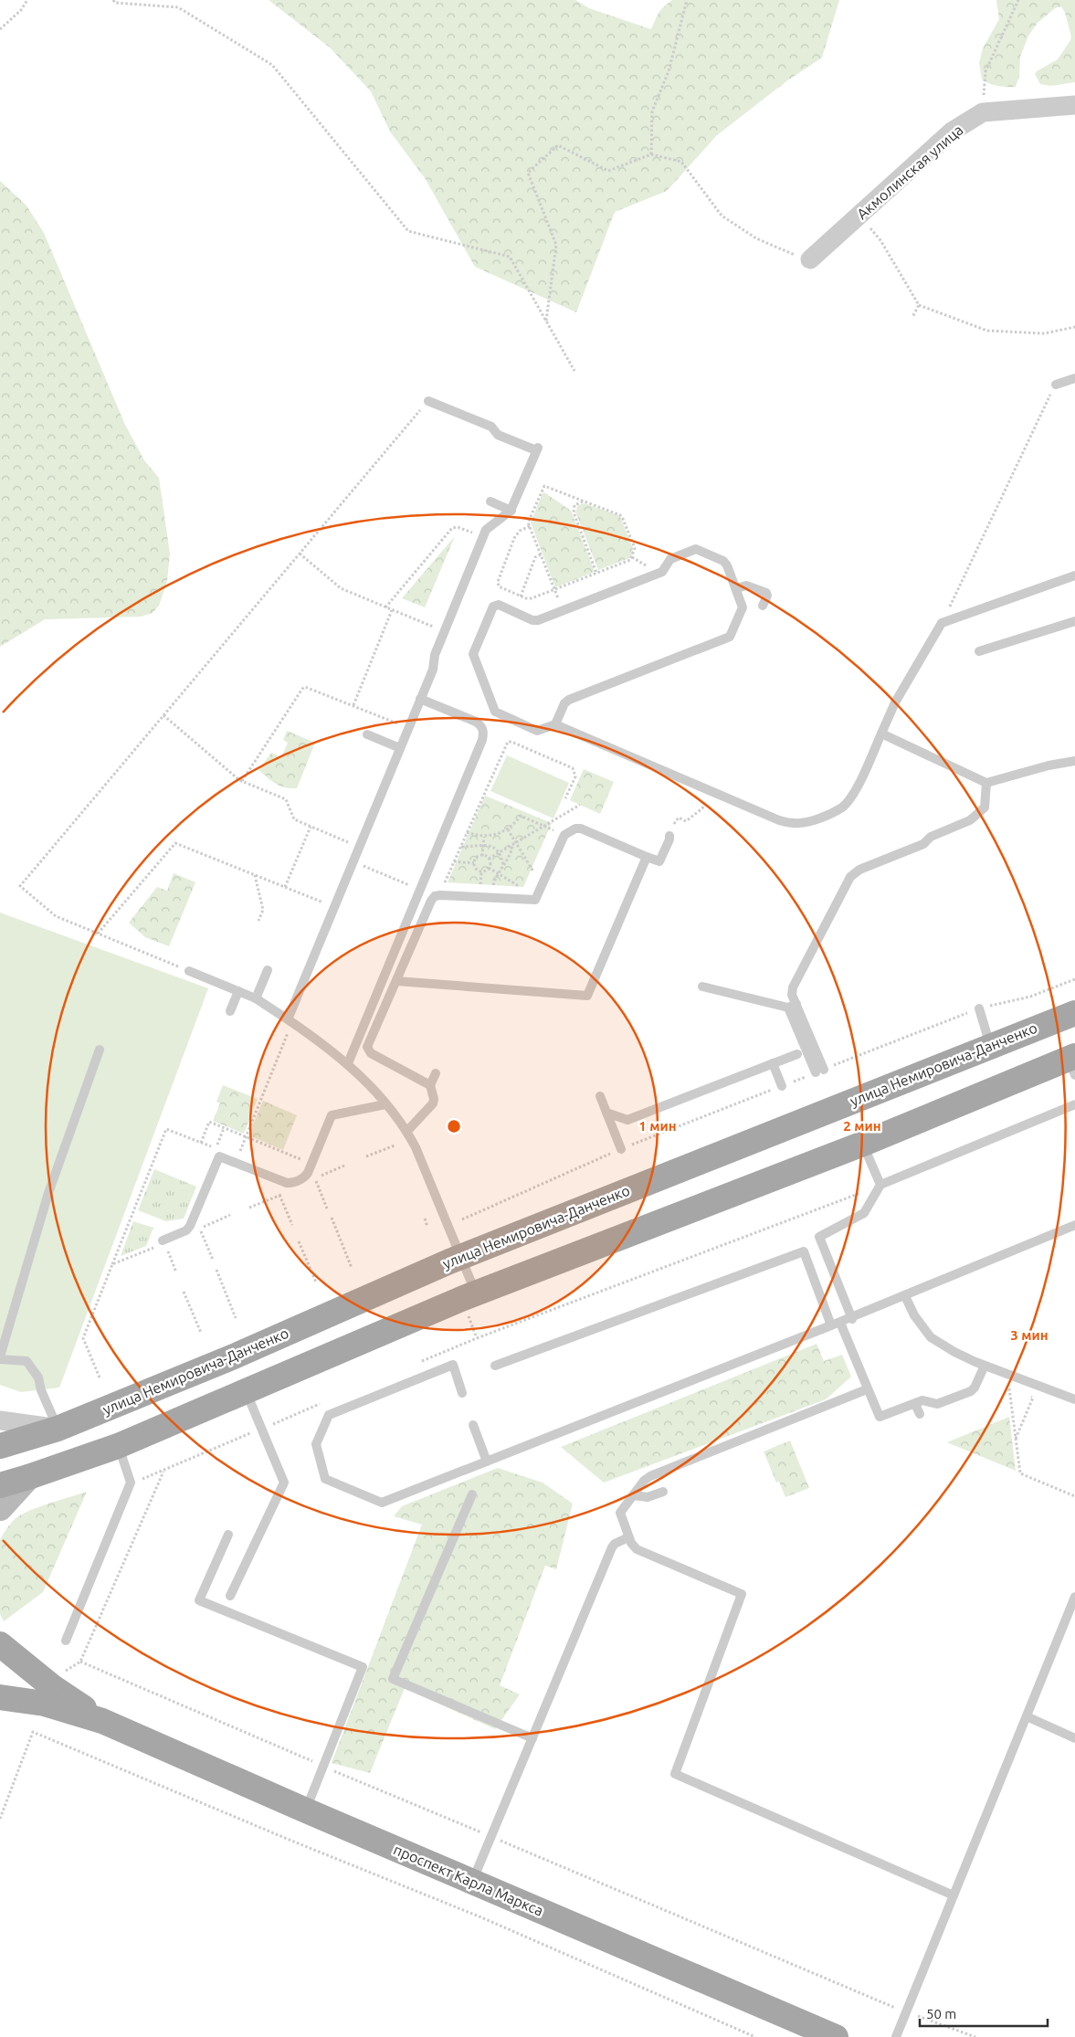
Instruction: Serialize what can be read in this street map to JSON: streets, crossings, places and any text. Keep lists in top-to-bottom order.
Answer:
{
  "streets": {
    "main road": ["улица Немировича-Данченко", "проспект Карла Маркса"],
    "street": ["Акмолинская улица"]
  },
  "scale_bar": "50 m",
  "rings": ["1 мин", "2 мин", "3 мин"]
}
